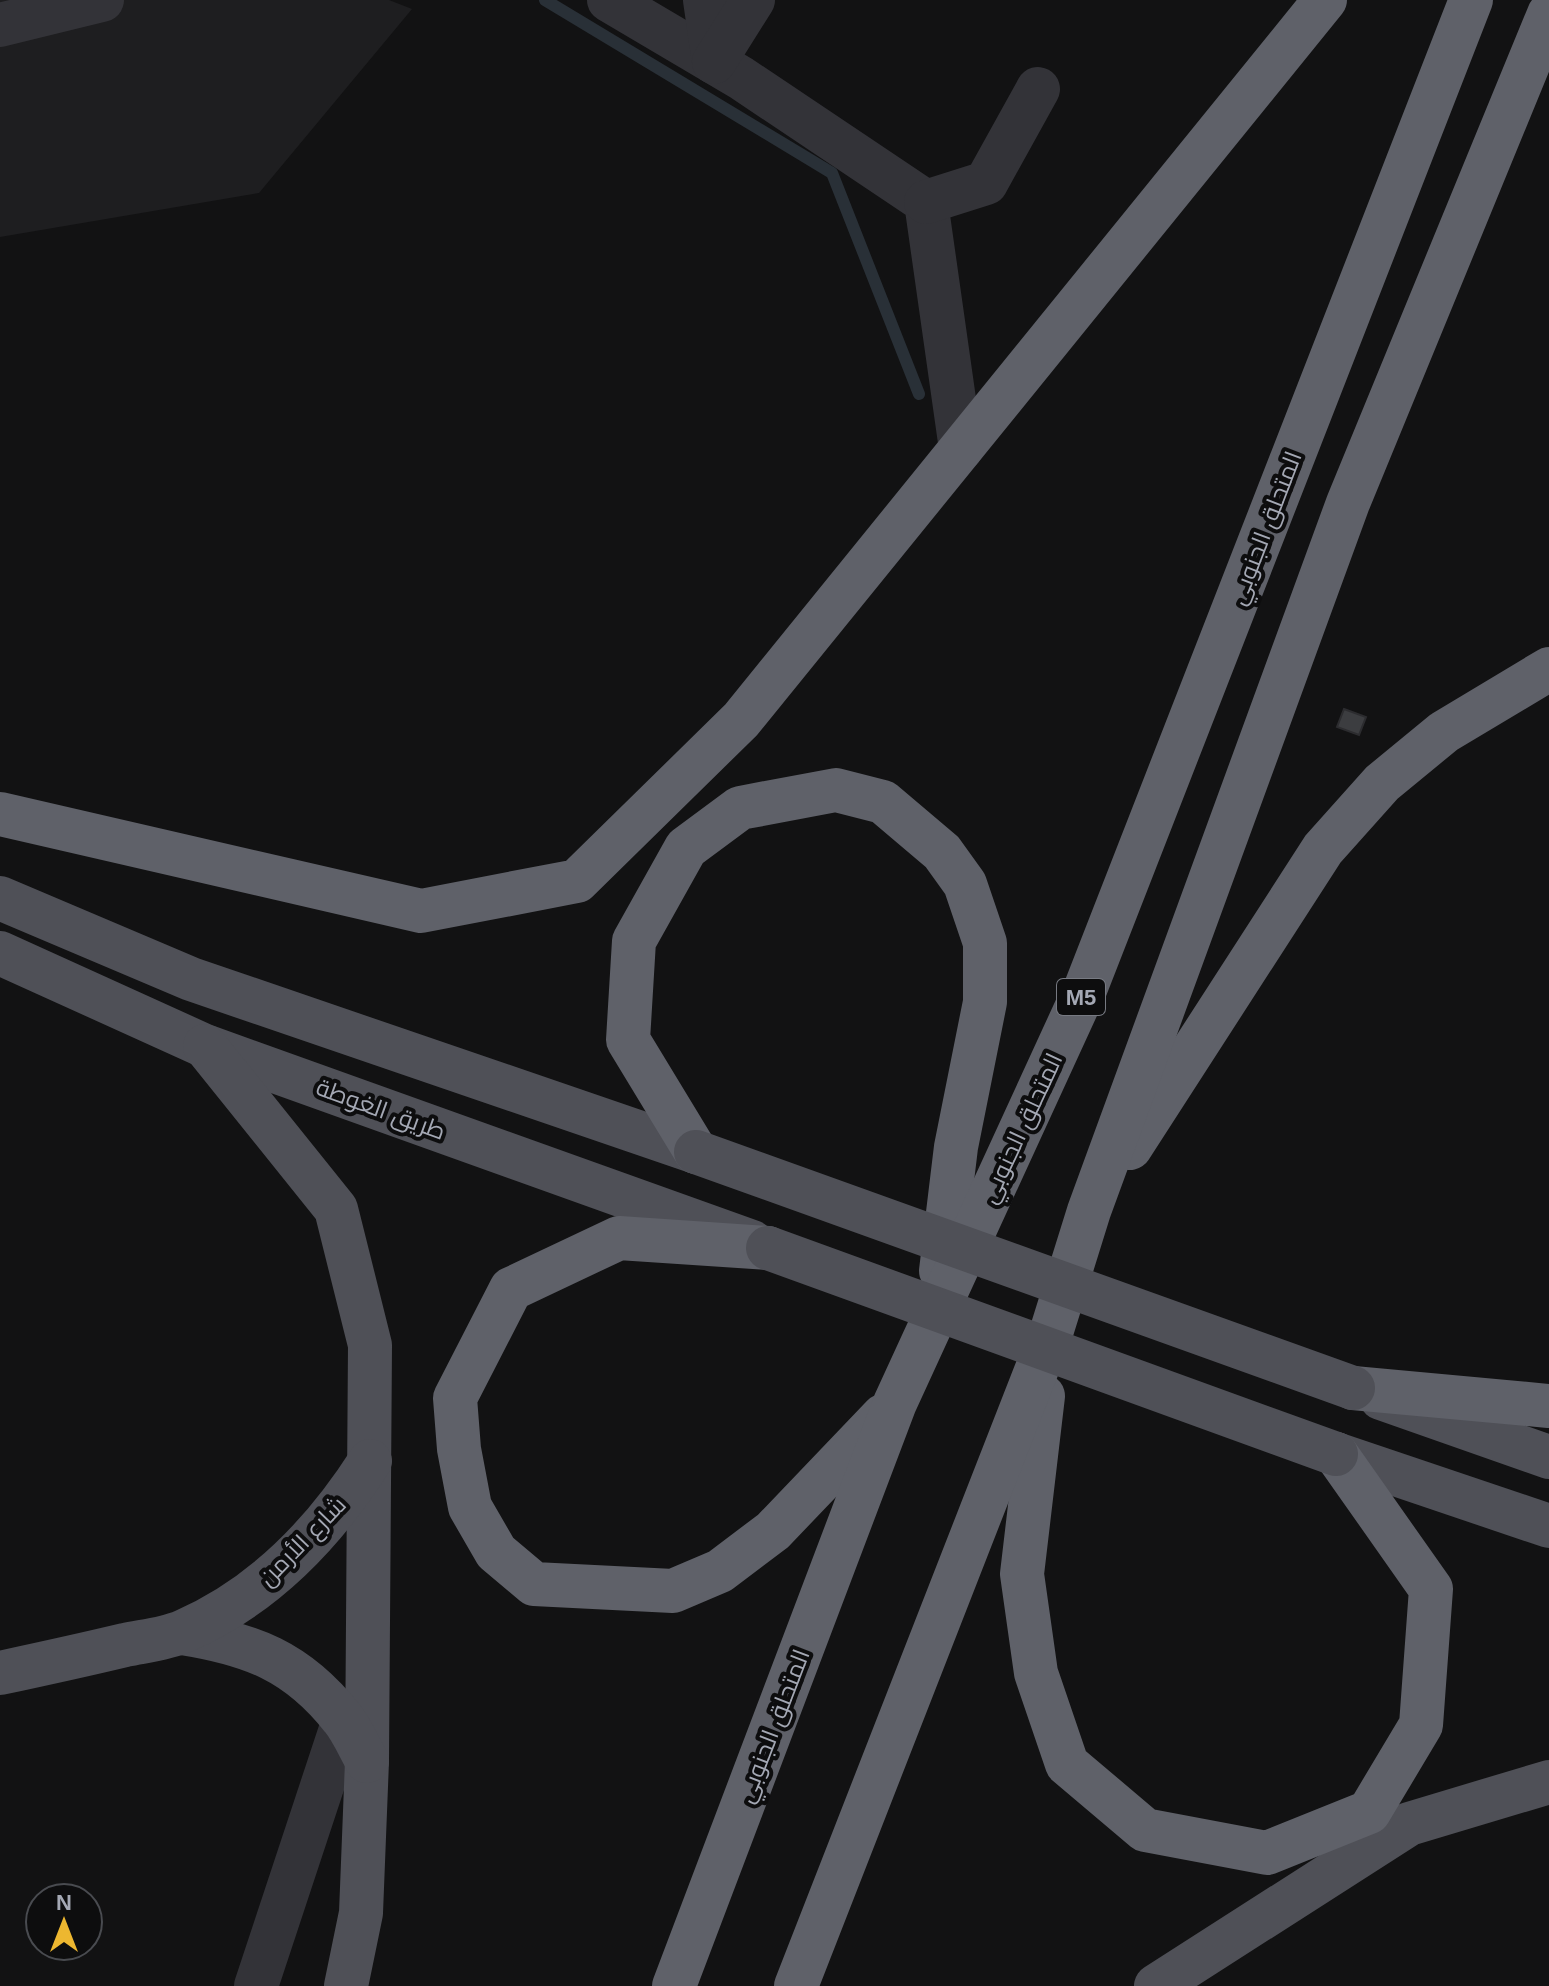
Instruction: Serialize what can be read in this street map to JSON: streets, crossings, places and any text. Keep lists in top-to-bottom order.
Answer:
{
  "streets": {
    "highway": ["المتحلق الجنوبي", "M5"],
    "main road": ["طريق الغوطة", "شارع الأرمن"]
  },
  "crossings": [
    ["المتحلق الجنوبي", "طريق الغوطة"]
  ],
  "north": "top"
}
